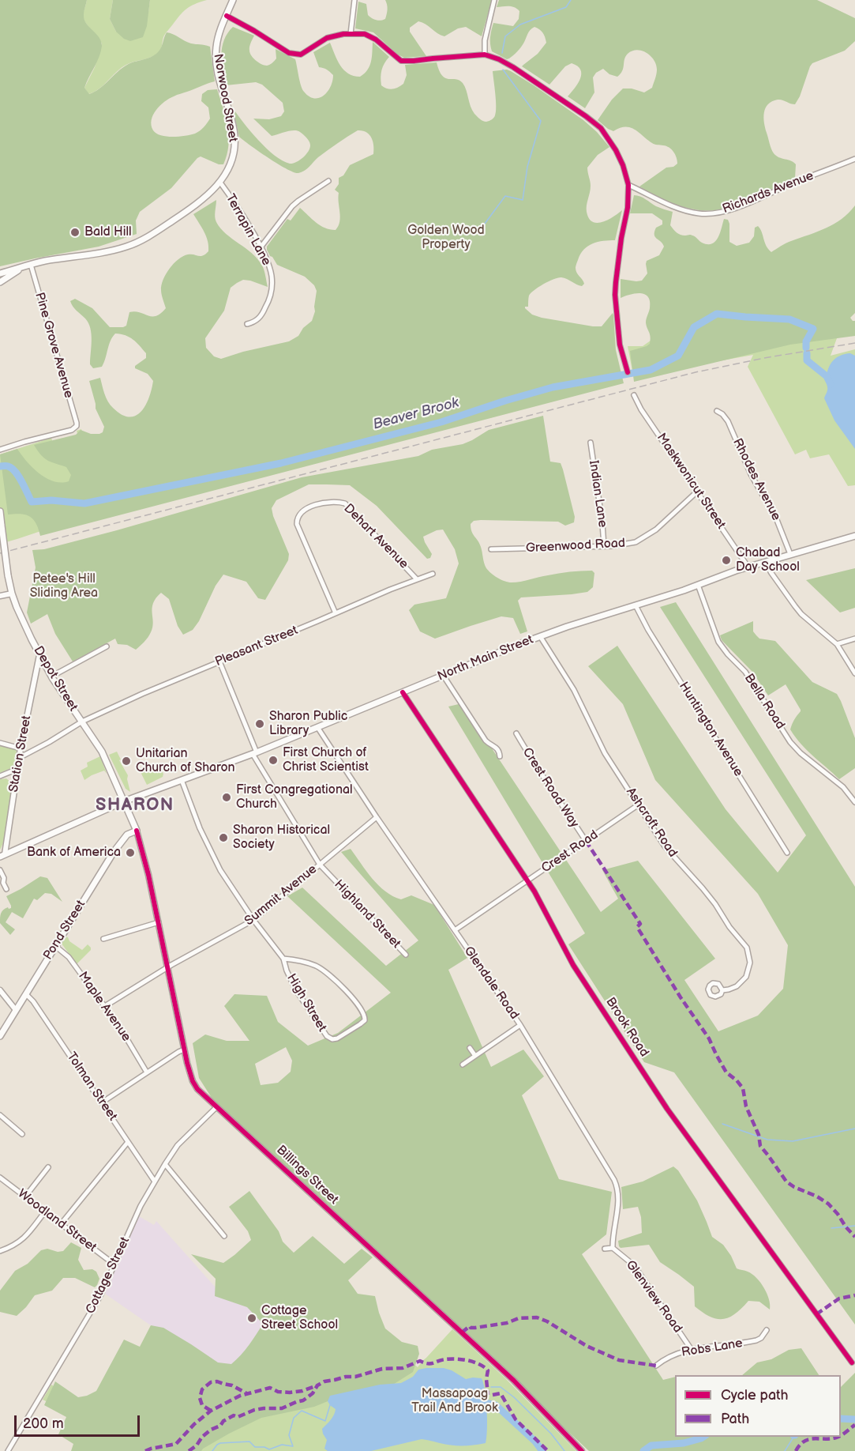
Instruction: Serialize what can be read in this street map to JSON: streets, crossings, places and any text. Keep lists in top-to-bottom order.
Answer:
{
  "streets": {
    "main road": [
      "Norwood Street",
      "North Main Street",
      "Depot Street",
      "Pond Street"
    ],
    "street": [
      "Richards Avenue",
      "Terrapin Lane",
      "Pine Grove Avenue",
      "Rhodes Avenue",
      "Maskwonicut Street",
      "Indian Lane",
      "Dehart Avenue",
      "Greenwood Road",
      "Pleasant Street",
      "Bella Road",
      "Huntington Avenue",
      "Station Street",
      "Crest Road Way",
      "Ashcroft Road",
      "Crest Road",
      "Summit Avenue",
      "Highland Street",
      "Glendale Road",
      "High Street",
      "Maple Avenue",
      "Brook Road",
      "Tolman Street",
      "Billings Street",
      "Woodland Street",
      "Cottage Street",
      "Glenview Road",
      "Robs Lane"
    ]
  },
  "crossings": [
    ["Norwood Street", "Terrapin Lane"],
    ["Norwood Street", "Pine Grove Avenue"],
    ["Rhodes Avenue", "North Main Street"],
    ["Maskwonicut Street", "Greenwood Road"],
    ["Maskwonicut Street", "North Main Street"],
    ["Indian Lane", "Greenwood Road"],
    ["Dehart Avenue", "Pleasant Street"],
    ["Pleasant Street", "Depot Street"],
    ["Pleasant Street", "Station Street"],
    ["Pleasant Street", "Highland Street"],
    ["North Main Street", "Depot Street"],
    ["North Main Street", "Bella Road"],
    ["North Main Street", "Huntington Avenue"],
    ["North Main Street", "Station Street"],
    ["North Main Street", "Ashcroft Road"],
    ["North Main Street", "Highland Street"],
    ["North Main Street", "Glendale Road"],
    ["North Main Street", "High Street"],
    ["North Main Street", "Brook Road"],
    ["Depot Street", "Station Street"],
    ["Depot Street", "Pond Street"],
    ["Depot Street", "Billings Street"],
    ["Crest Road Way", "Crest Road"],
    ["Ashcroft Road", "Crest Road"],
    ["Crest Road", "Glendale Road"],
    ["Crest Road", "Brook Road"],
    ["Summit Avenue", "Highland Street"],
    ["Summit Avenue", "Glendale Road"],
    ["Summit Avenue", "High Street"],
    ["Summit Avenue", "Maple Avenue"],
    ["Summit Avenue", "Billings Street"],
    ["Pond Street", "Maple Avenue"],
    ["Pond Street", "Tolman Street"],
    ["Pond Street", "Billings Street"],
    ["Glendale Road", "Glenview Road"],
    ["Tolman Street", "Cottage Street"],
    ["Billings Street", "Cottage Street"],
    ["Woodland Street", "Cottage Street"],
    ["Glenview Road", "Robs Lane"]
  ],
  "districts": ["SHARON"],
  "water": ["Beaver Brook"],
  "parks": ["Golden Wood Property", "Petee's Hill Sliding Area", "Massapoag Trail And Brook"],
  "places": [
    "Bald Hill",
    "Chabad Day School",
    "Sharon Public Library",
    "First Church of Christ Scientist",
    "Unitarian Church of Sharon",
    "First Congregational Church",
    "Sharon Historical Society",
    "Bank of America",
    "Cottage Street School"
  ],
  "legend": ["Cycle path", "Path"],
  "scale_bar": "200 m"
}
